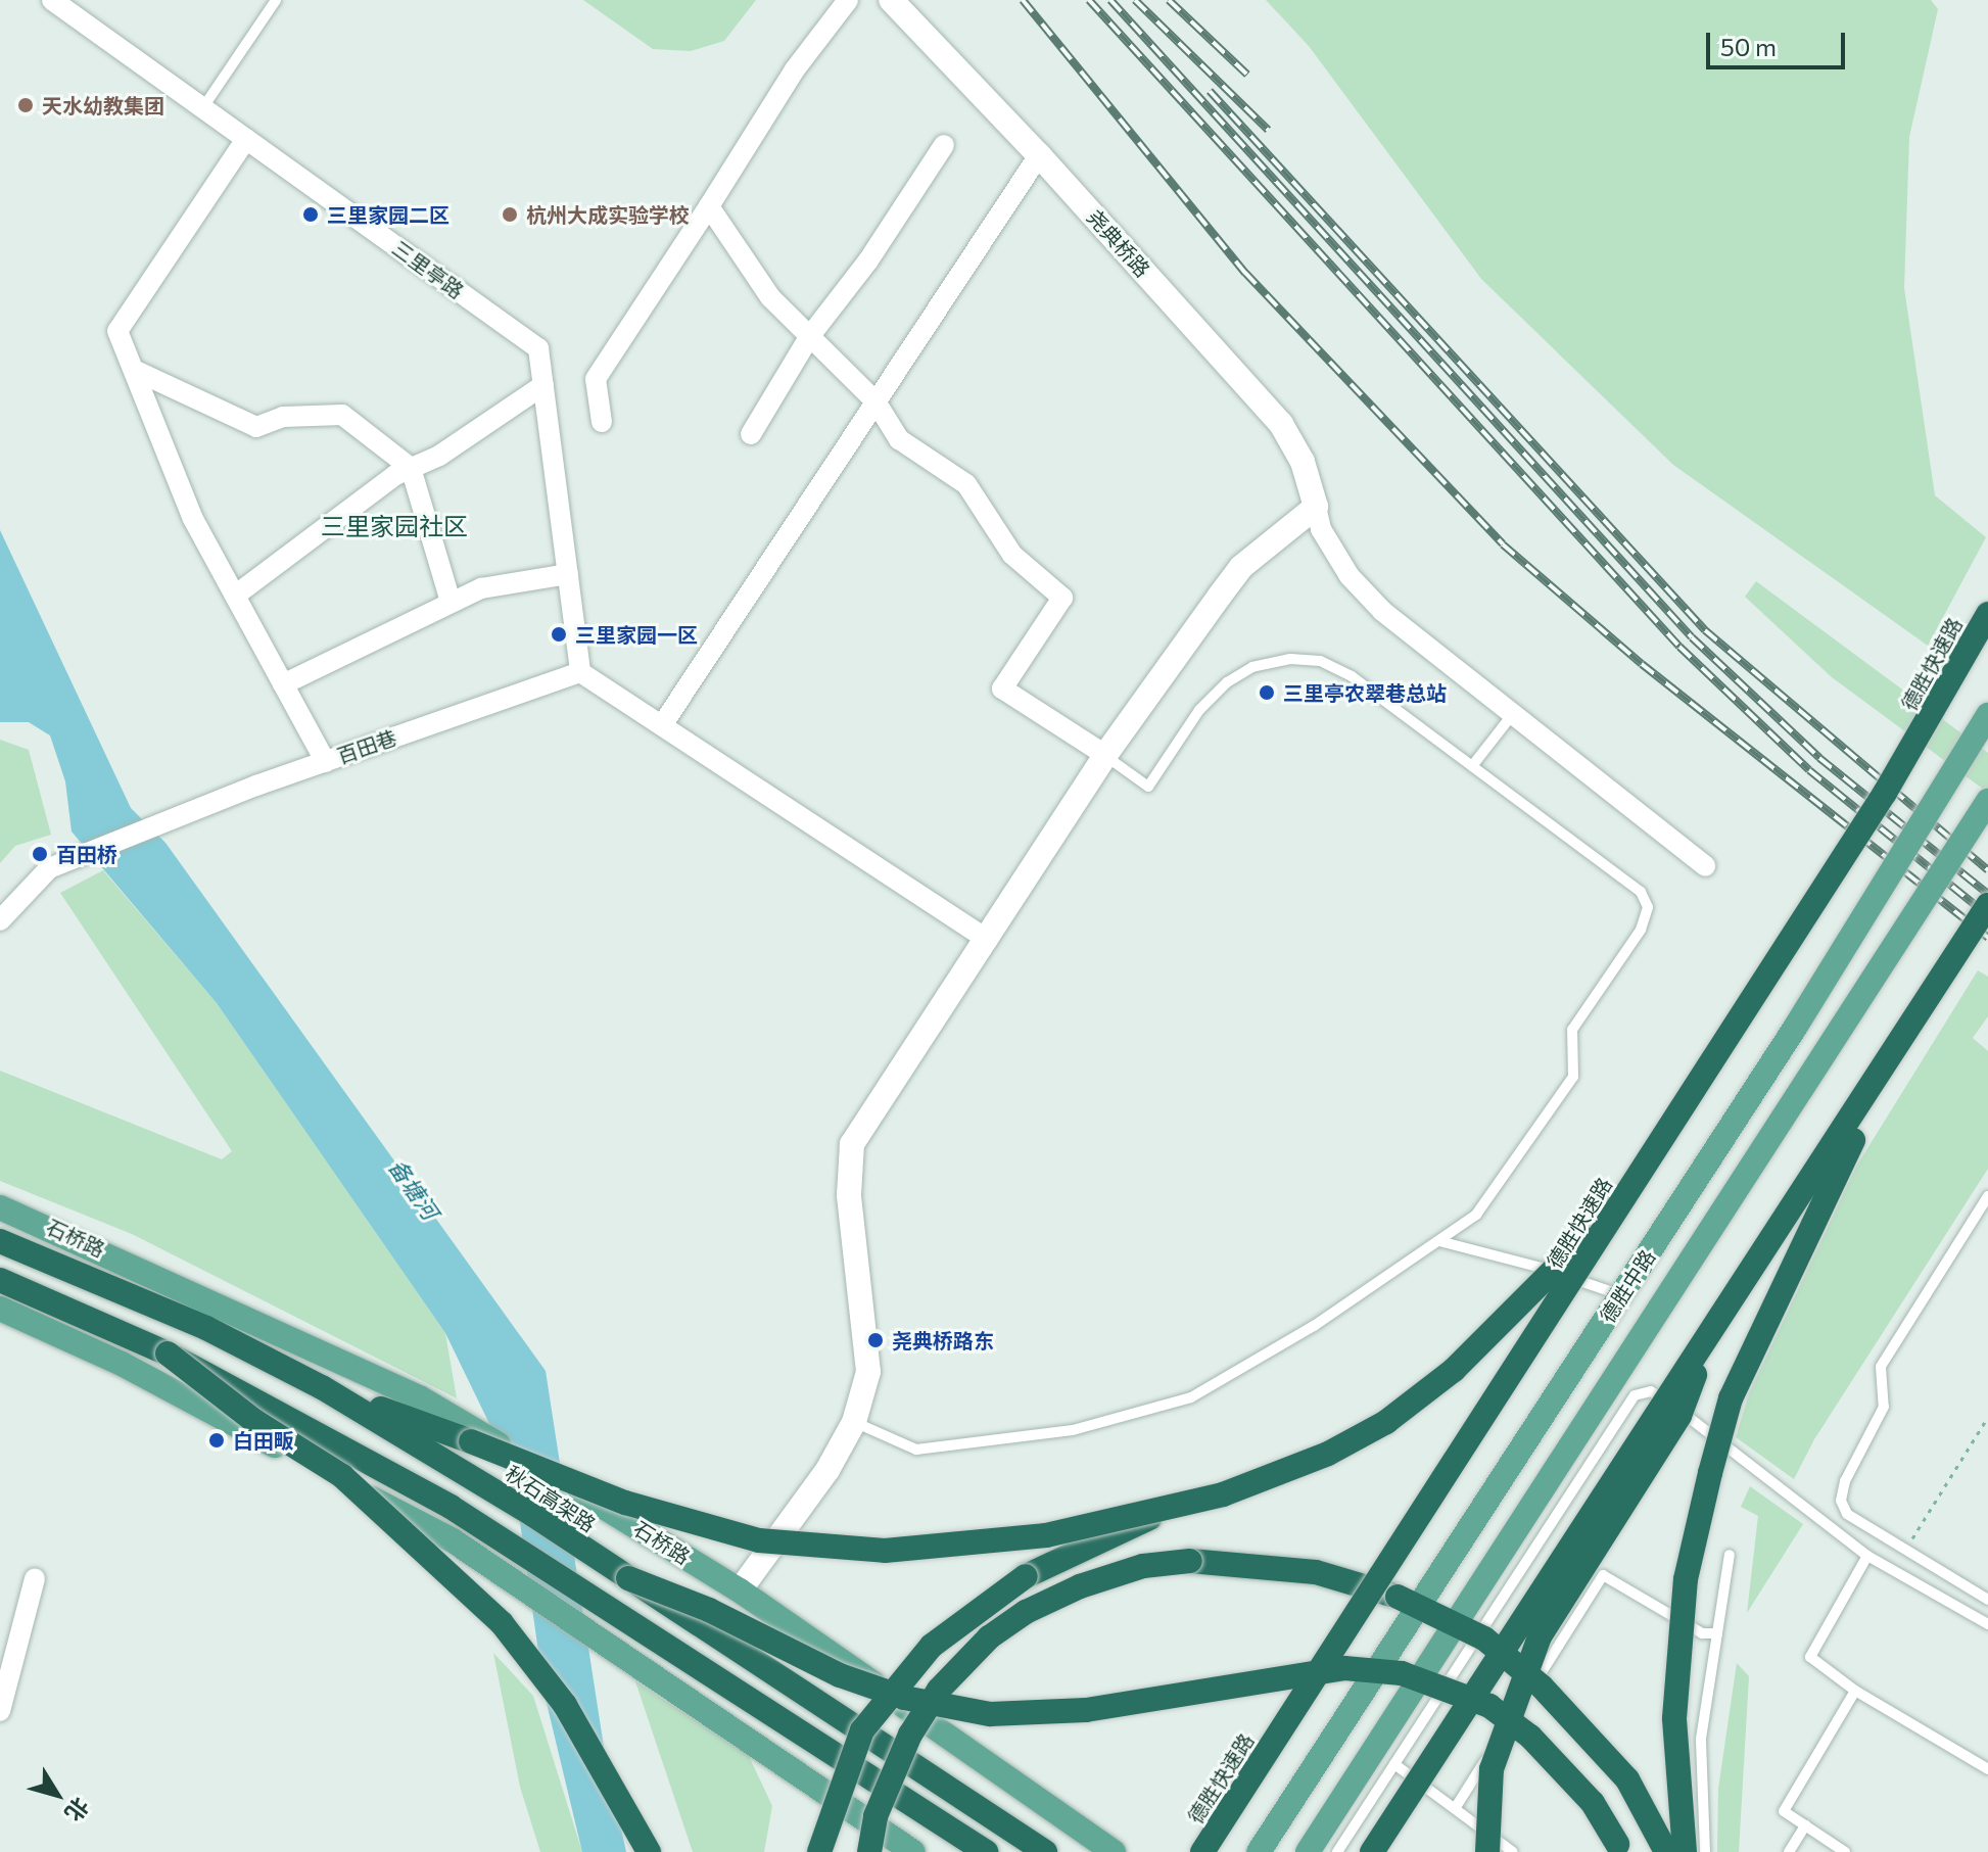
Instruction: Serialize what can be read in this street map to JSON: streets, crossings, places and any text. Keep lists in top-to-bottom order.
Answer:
{
  "streets": {
    "highway": ["德胜快速路", "秋石高架路"],
    "main road": ["石桥路", "德胜中路"],
    "street": ["尧典桥路", "三里亭路", "百田巷"]
  },
  "crossings": [
    ["三里亭路", "百田巷"]
  ],
  "districts": ["三里家园社区"],
  "water": ["备塘河"],
  "places": [
    "天水幼教集团",
    "三里家园二区",
    "杭州大成实验学校",
    "三里家园一区",
    "三里亭农翠巷总站",
    "百田桥",
    "尧典桥路东",
    "白田畈"
  ],
  "scale_bar": "50 m",
  "north": "bottom right"
}
